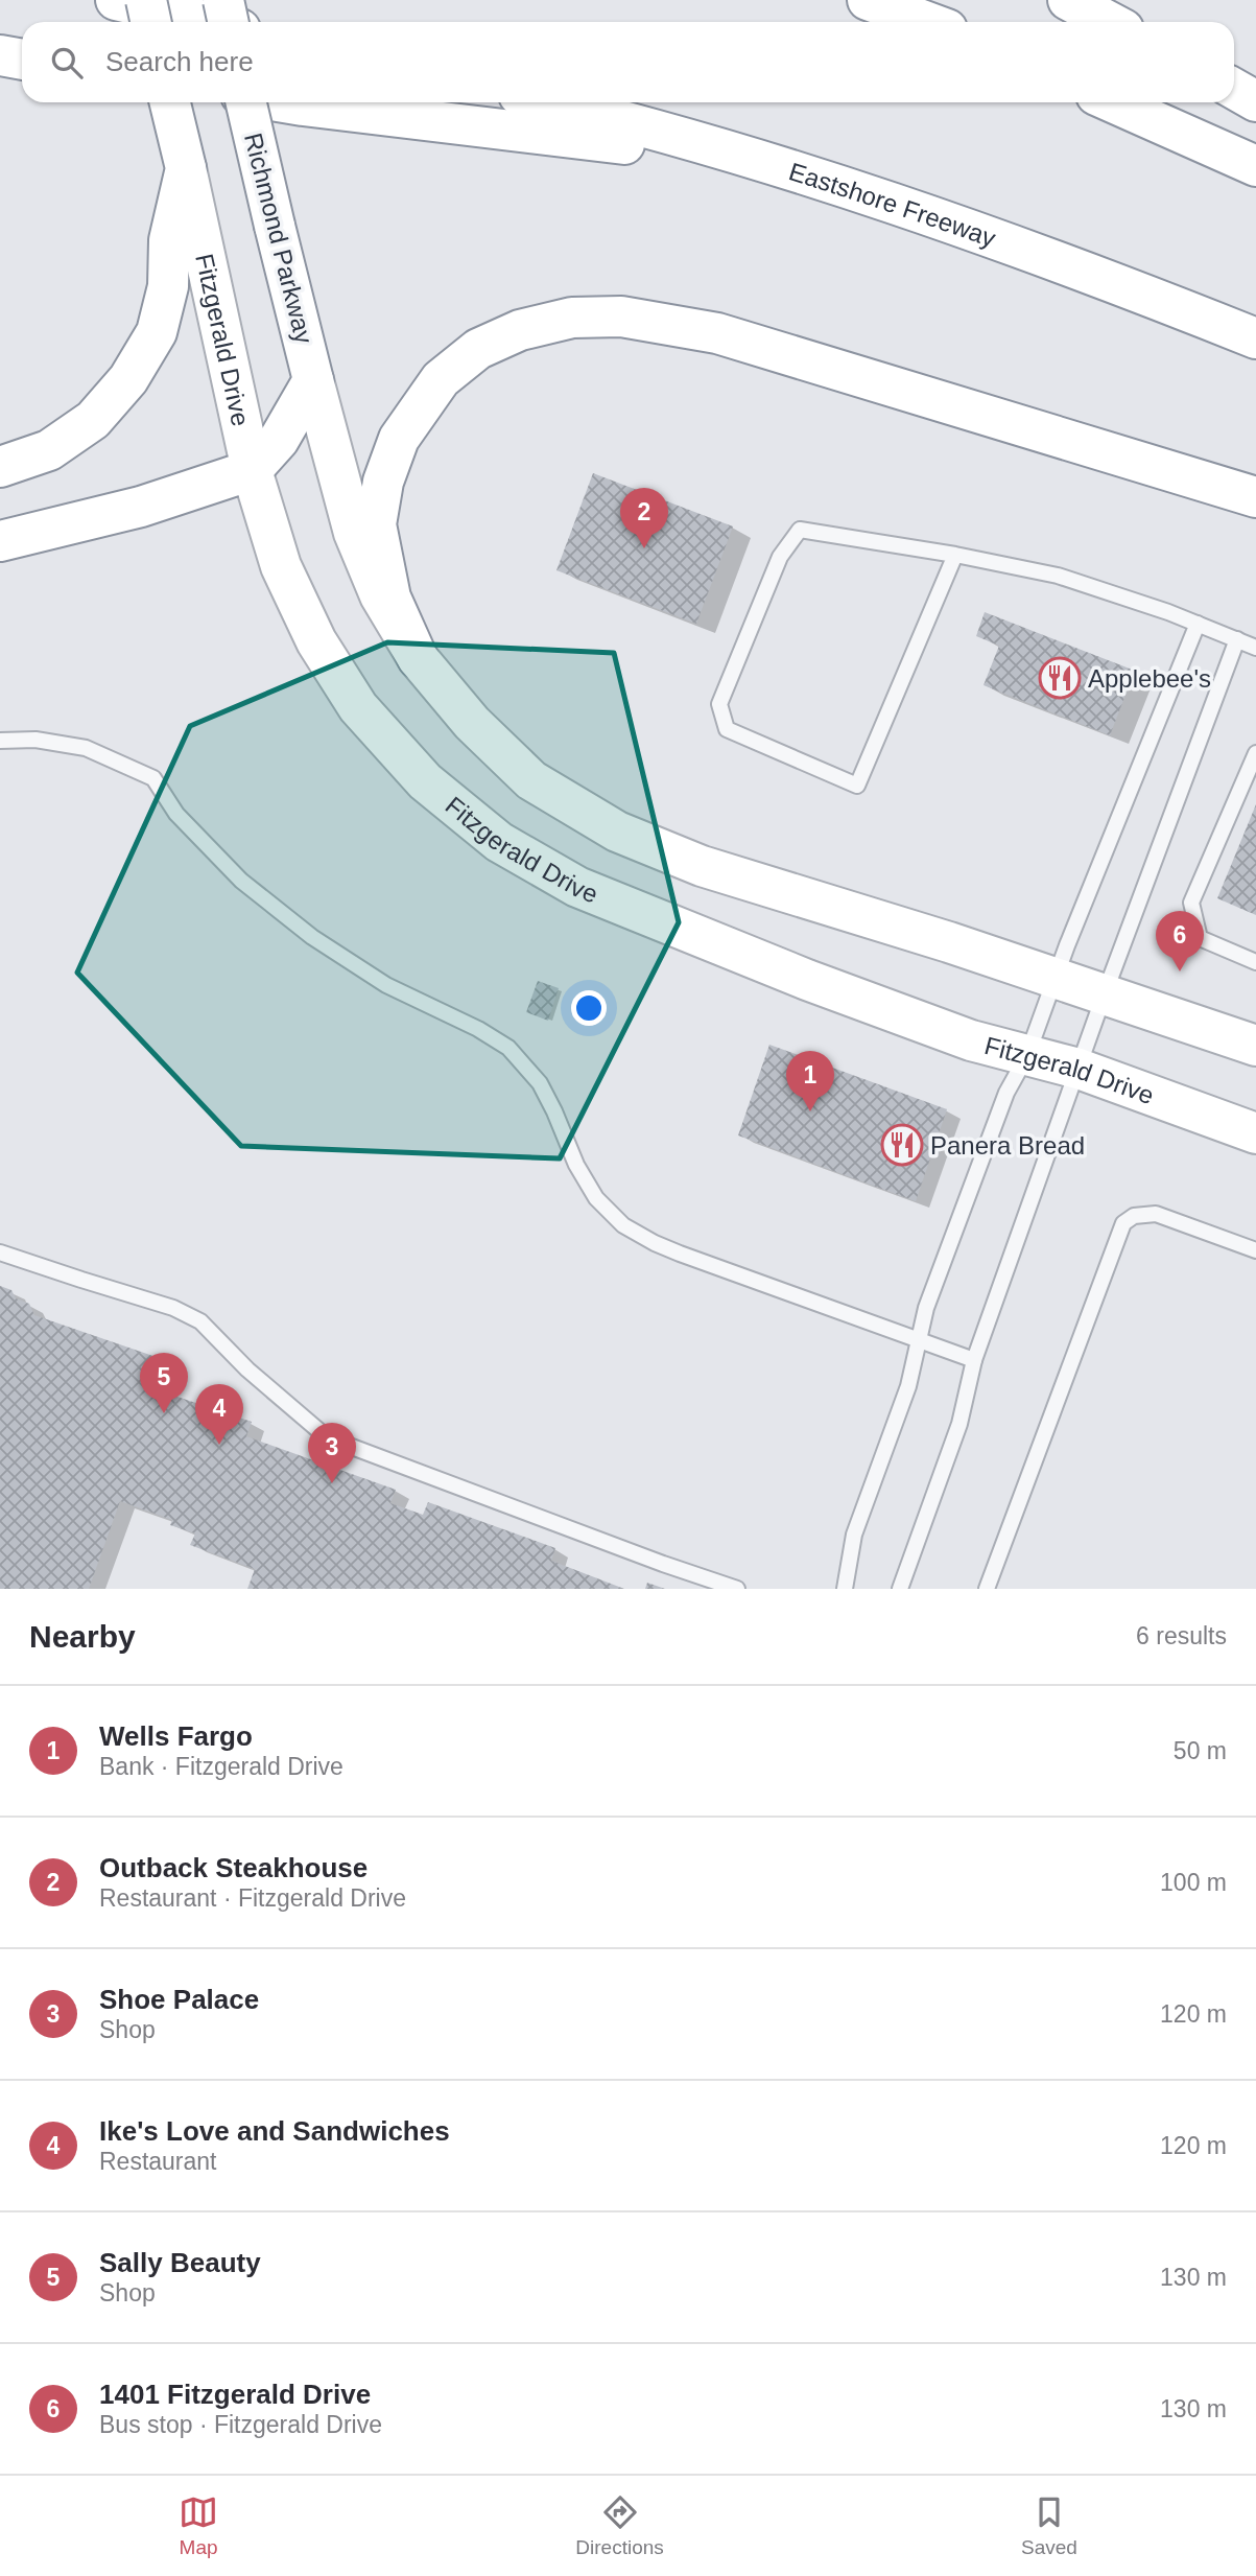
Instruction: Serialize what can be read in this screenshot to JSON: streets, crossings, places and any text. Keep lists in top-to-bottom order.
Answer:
{
  "streets": {
    "main road": ["Eastshore Freeway", "Richmond Parkway", "Fitzgerald Drive"]
  },
  "places": {
    "restaurant": ["Applebee's", "Panera Bread"]
  },
  "page": {
    "search": "Search here",
    "pins": [
      "2",
      "6",
      "1",
      "5",
      "4",
      "3"
    ],
    "heading": ["Nearby", "6 results"],
    "list": [
      {
        "mark": "1",
        "name": "Wells Fargo",
        "note": "Bank · Fitzgerald Drive",
        "value": "50 m"
      },
      {
        "mark": "2",
        "name": "Outback Steakhouse",
        "note": "Restaurant · Fitzgerald Drive",
        "value": "100 m"
      },
      {
        "mark": "3",
        "name": "Shoe Palace",
        "note": "Shop",
        "value": "120 m"
      },
      {
        "mark": "4",
        "name": "Ike's Love and Sandwiches",
        "note": "Restaurant",
        "value": "120 m"
      },
      {
        "mark": "5",
        "name": "Sally Beauty",
        "note": "Shop",
        "value": "130 m"
      },
      {
        "mark": "6",
        "name": "1401 Fitzgerald Drive",
        "note": "Bus stop · Fitzgerald Drive",
        "value": "130 m"
      }
    ],
    "nav": ["Map", "Directions", "Saved"]
  }
}
